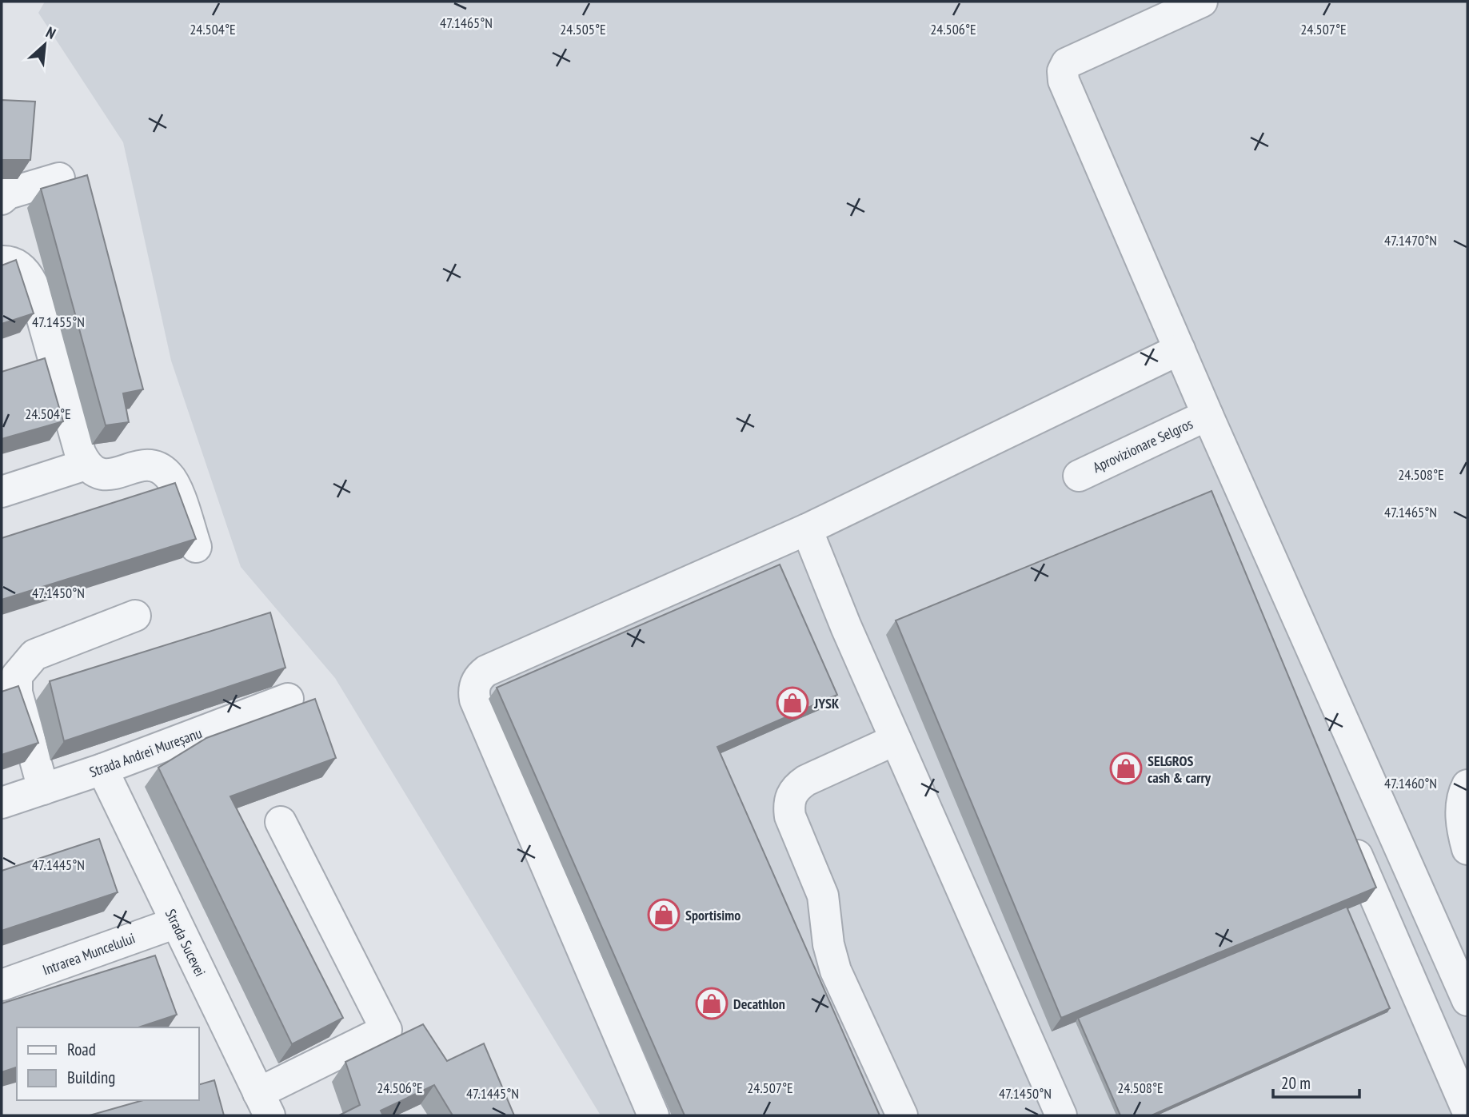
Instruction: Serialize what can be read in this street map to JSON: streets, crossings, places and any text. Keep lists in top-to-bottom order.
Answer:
{
  "streets": {
    "street": [
      "Aprovizionare Selgros",
      "Strada Andrei Mureșanu",
      "Strada Sucevei",
      "Intrarea Muncelului"
    ]
  },
  "crossings": [
    ["Strada Andrei Mureșanu", "Strada Sucevei"],
    ["Strada Sucevei", "Intrarea Muncelului"]
  ],
  "places": {
    "shop": [
      "JYSK",
      "SELGROS cash & carry",
      "Sportisimo",
      "Decathlon"
    ]
  },
  "legend": ["Road", "Building"],
  "scale_bar": "20 m",
  "north": "top right",
  "coordinates": [
    "47.1465°N",
    "24.504°E",
    "24.505°E",
    "24.506°E",
    "24.507°E",
    "47.1470°N",
    "47.1455°N",
    "24.508°E",
    "47.1450°N",
    "47.1460°N",
    "47.1445°N"
  ]
}
